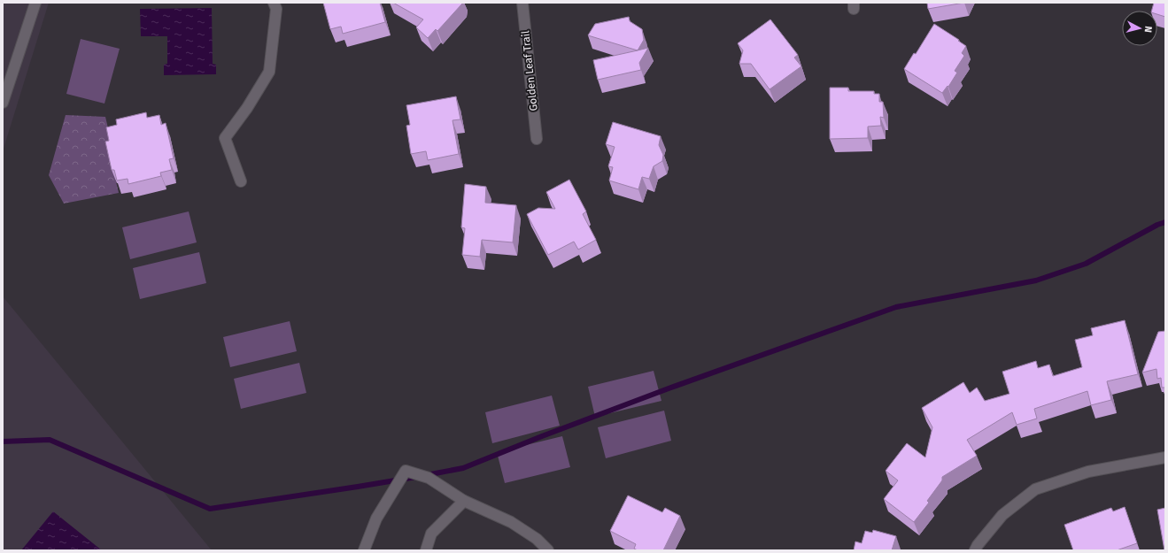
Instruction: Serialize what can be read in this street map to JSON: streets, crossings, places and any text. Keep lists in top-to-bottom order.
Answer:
{
  "streets": {
    "street": ["Golden Leaf Trail"]
  },
  "north": "right"
}
